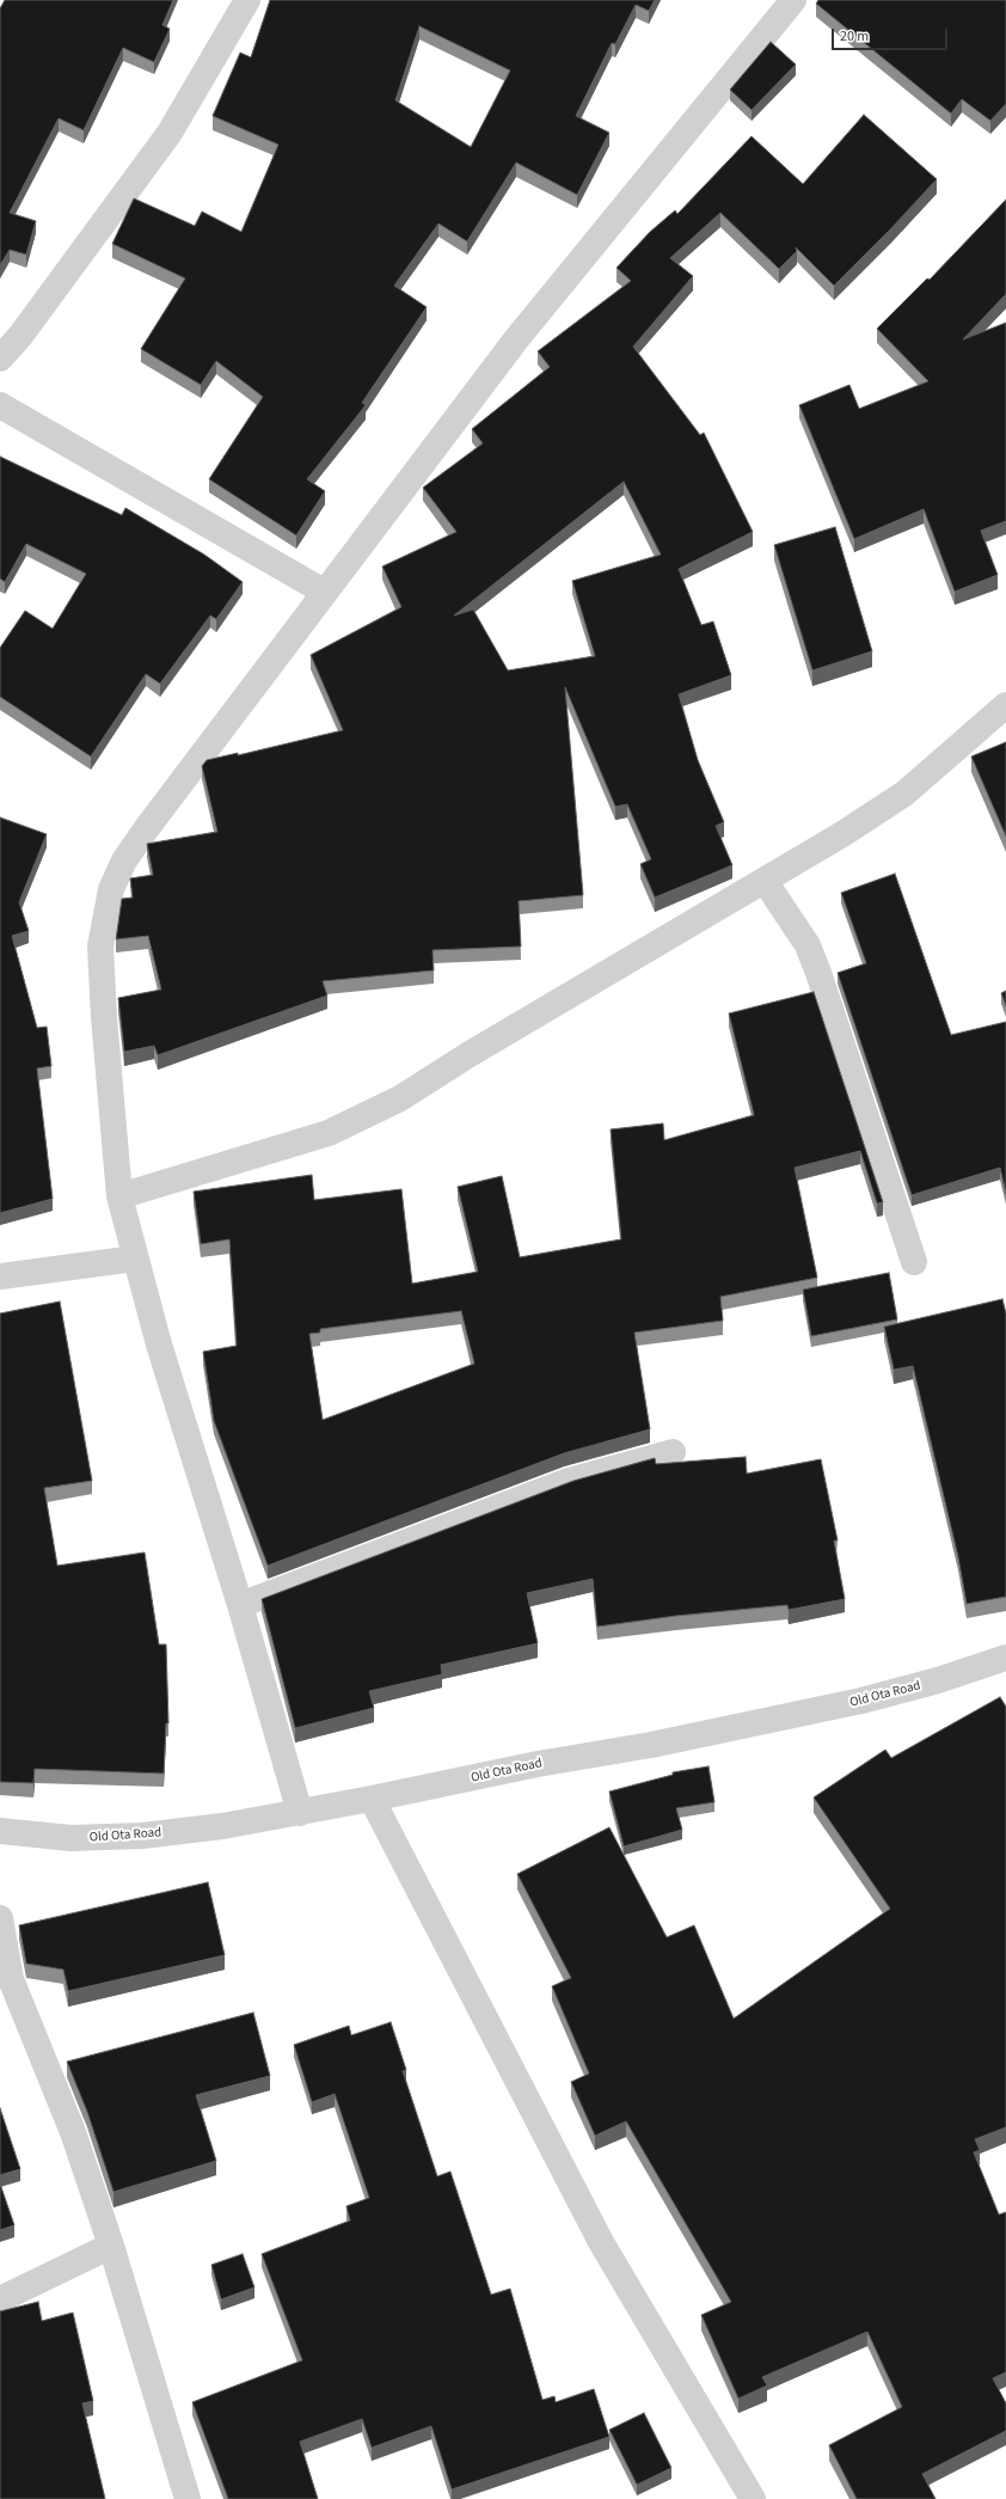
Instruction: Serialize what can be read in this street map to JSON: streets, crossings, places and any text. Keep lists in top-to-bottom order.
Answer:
{
  "streets": {
    "street": ["Old Ota Road"]
  },
  "scale_bar": "20 m"
}
